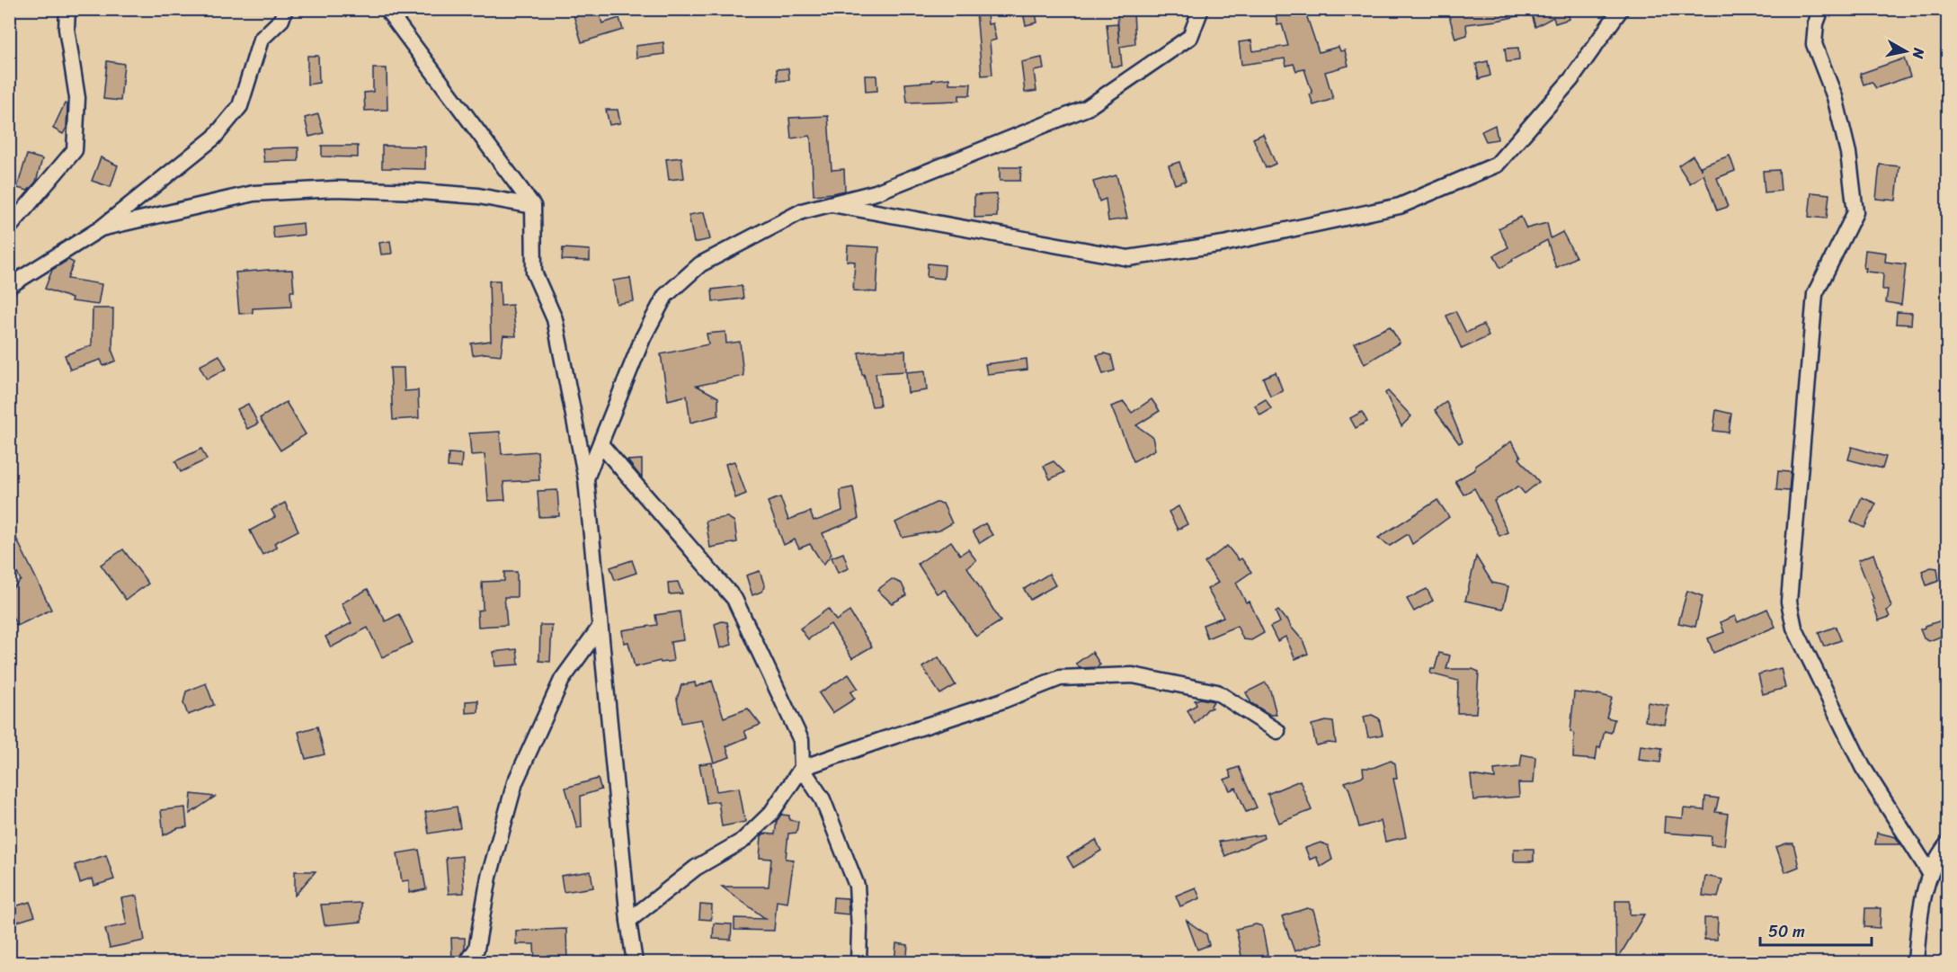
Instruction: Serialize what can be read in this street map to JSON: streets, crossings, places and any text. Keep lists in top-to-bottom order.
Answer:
{
  "scale_bar": "50 m",
  "north": "right"
}
